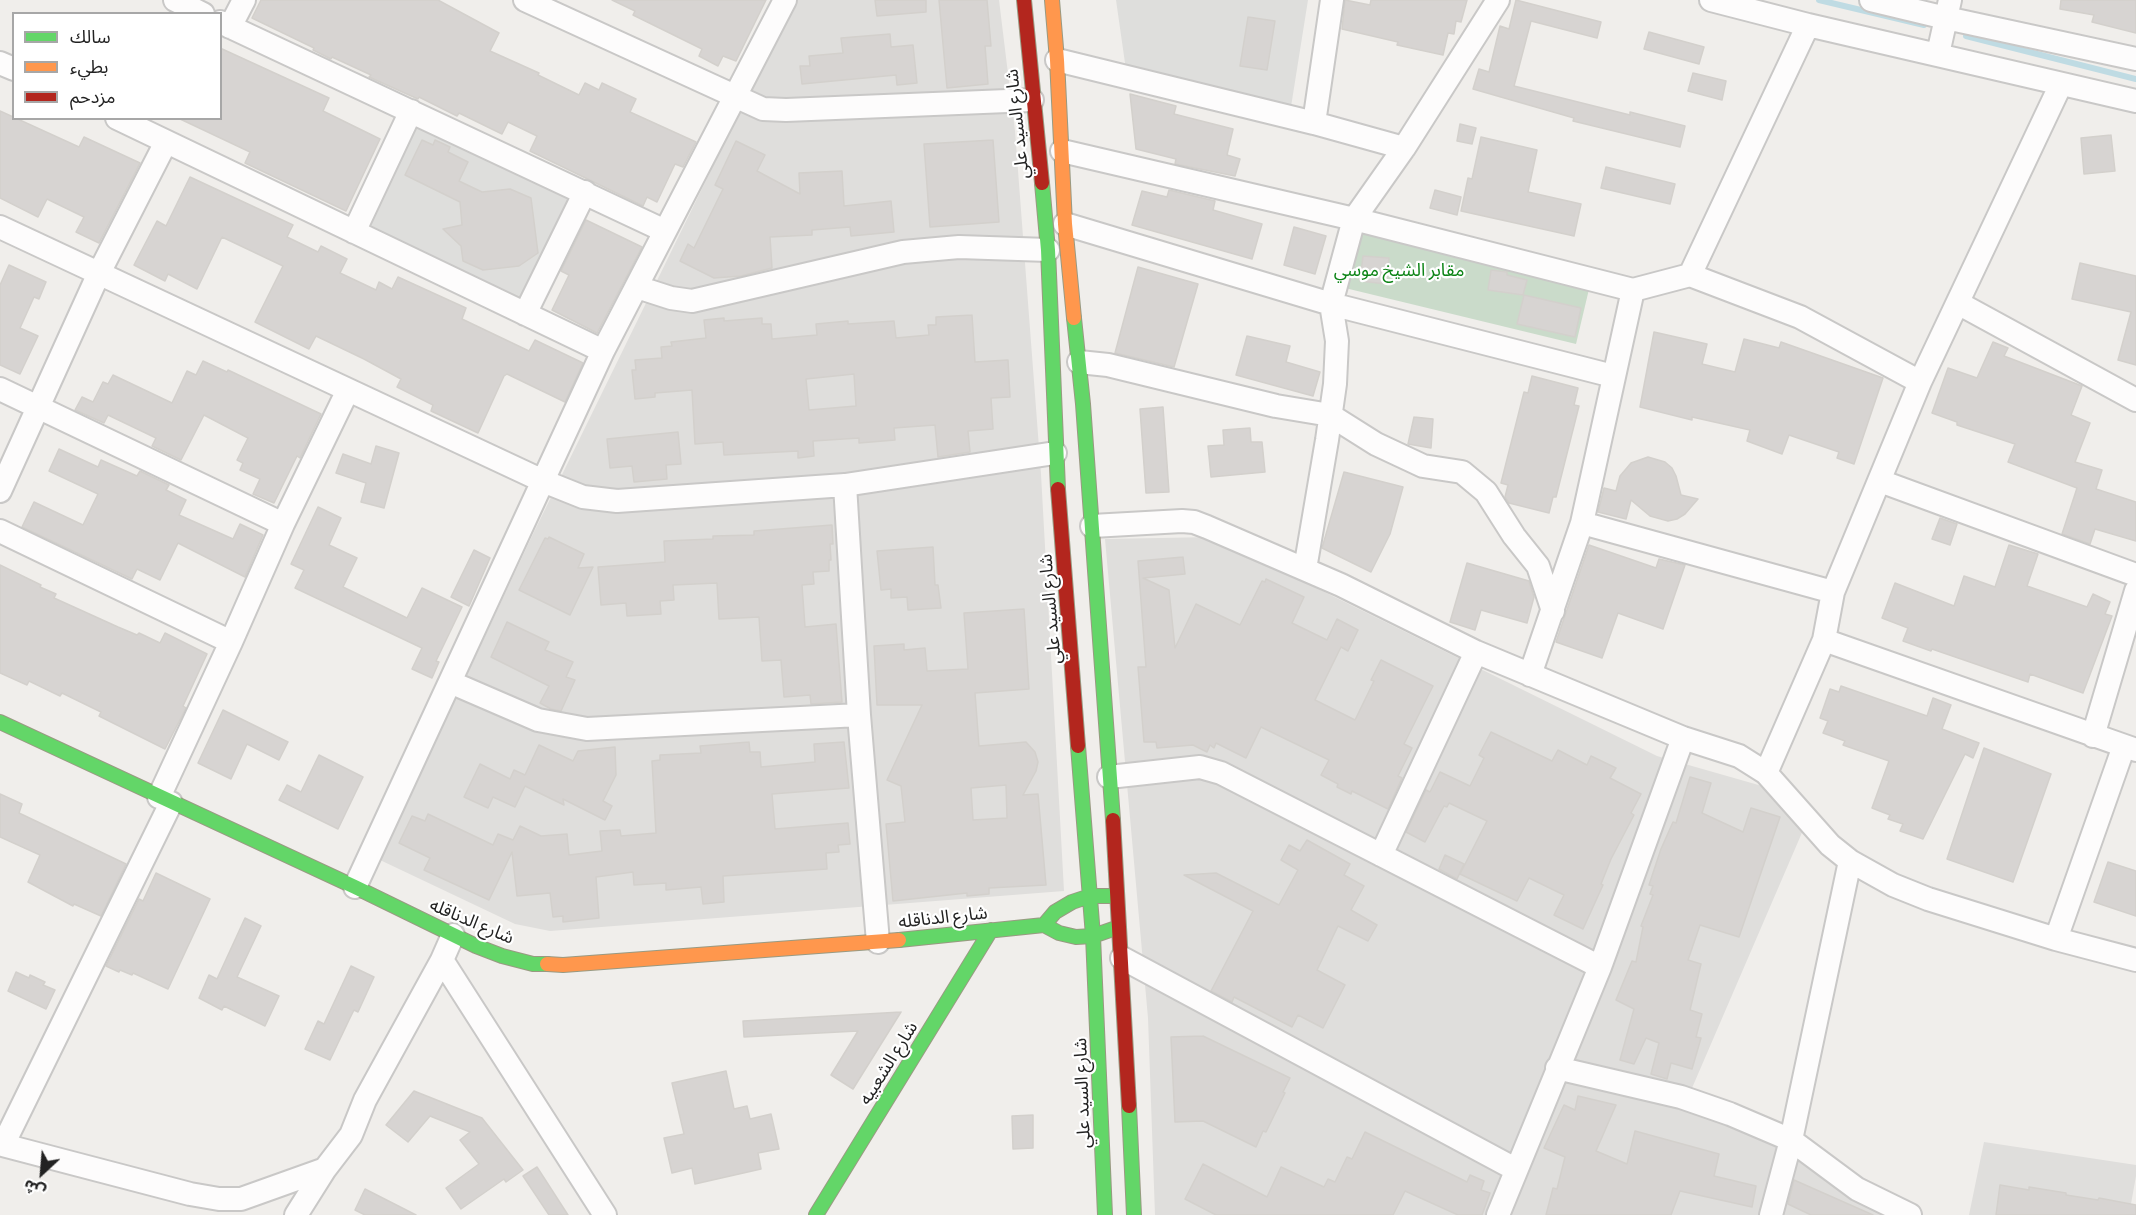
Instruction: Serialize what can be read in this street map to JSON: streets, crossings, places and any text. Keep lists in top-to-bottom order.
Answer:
{
  "streets": {
    "main road": ["شارع السيد علي", "شارع الدناقله", "شارع الشعبيه"]
  },
  "crossings": [
    ["شارع السيد علي", "شارع الدناقله"],
    ["شارع الدناقله", "شارع الشعبيه"]
  ],
  "parks": ["مقابر الشيخ موسي"],
  "legend": ["سالك", "بطيء", "مزدحم"],
  "north": "bottom left"
}
